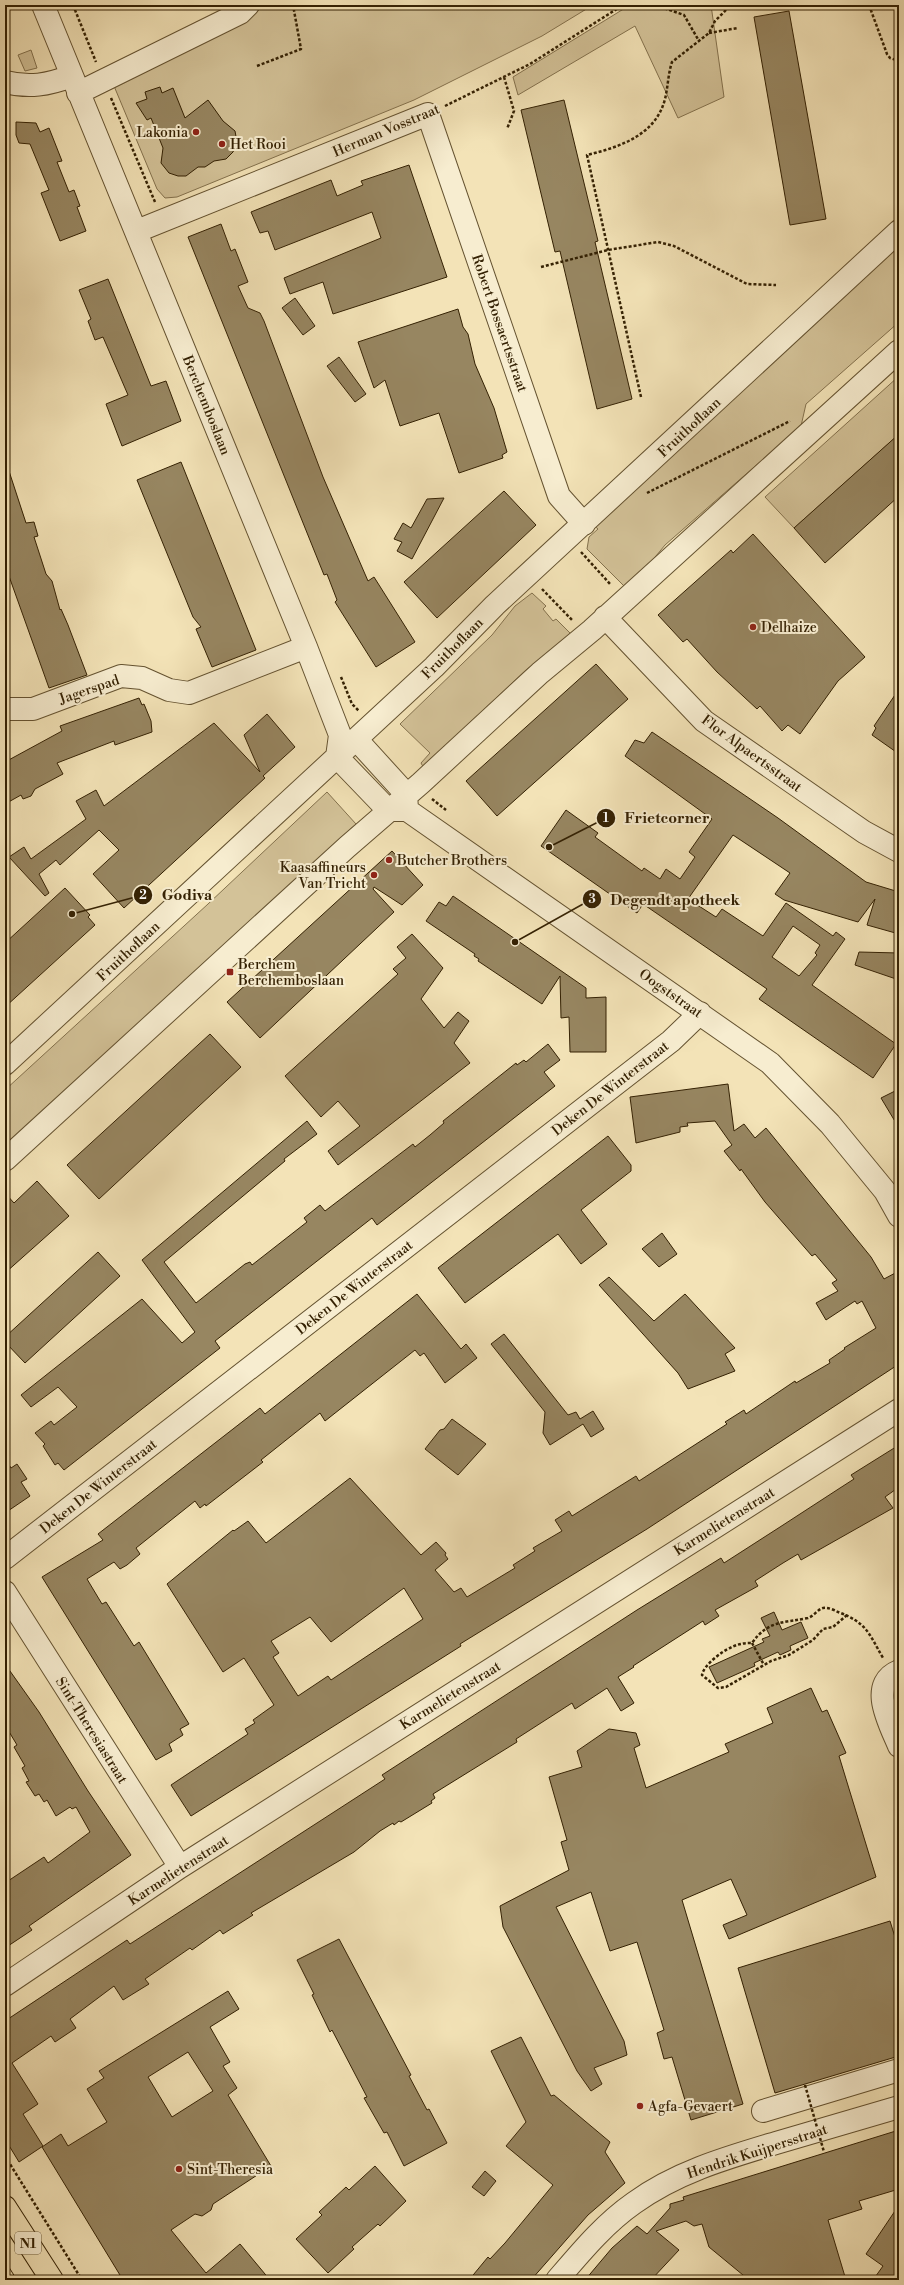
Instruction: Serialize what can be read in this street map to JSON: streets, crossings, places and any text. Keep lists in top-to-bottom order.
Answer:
{
  "streets": {
    "main road": ["N1"],
    "street": [
      "Herman Vosstraat",
      "Robert Bossaertsstraat",
      "Berchemboslaan",
      "Fruithoflaan",
      "Jagerspad",
      "Flor Alpaertsstraat",
      "Oogststraat",
      "Deken De Winterstraat",
      "Karmelietenstraat",
      "Sint-Theresiastraat",
      "Hendrik Kuijpersstraat"
    ]
  },
  "crossings": [
    ["Herman Vosstraat", "Robert Bossaertsstraat"],
    ["Herman Vosstraat", "Berchemboslaan"],
    ["Robert Bossaertsstraat", "Fruithoflaan"],
    ["Berchemboslaan", "Fruithoflaan"],
    ["Berchemboslaan", "Jagerspad"],
    ["Berchemboslaan", "Oogststraat"],
    ["Fruithoflaan", "Oogststraat"],
    ["Oogststraat", "Deken De Winterstraat"],
    ["Karmelietenstraat", "Sint-Theresiastraat"]
  ],
  "places": {
    "other": [
      "Lakonia",
      "Het Rooi",
      "Delhaize",
      "Frietcorner",
      "Butcher Brothers",
      "Kaasaffineurs Van Tricht",
      "Godiva",
      "Degendt apotheek",
      "Agfa-Gevaert",
      "Sint-Theresia"
    ],
    "transit": ["Berchem Berchemboslaan"]
  }
}
